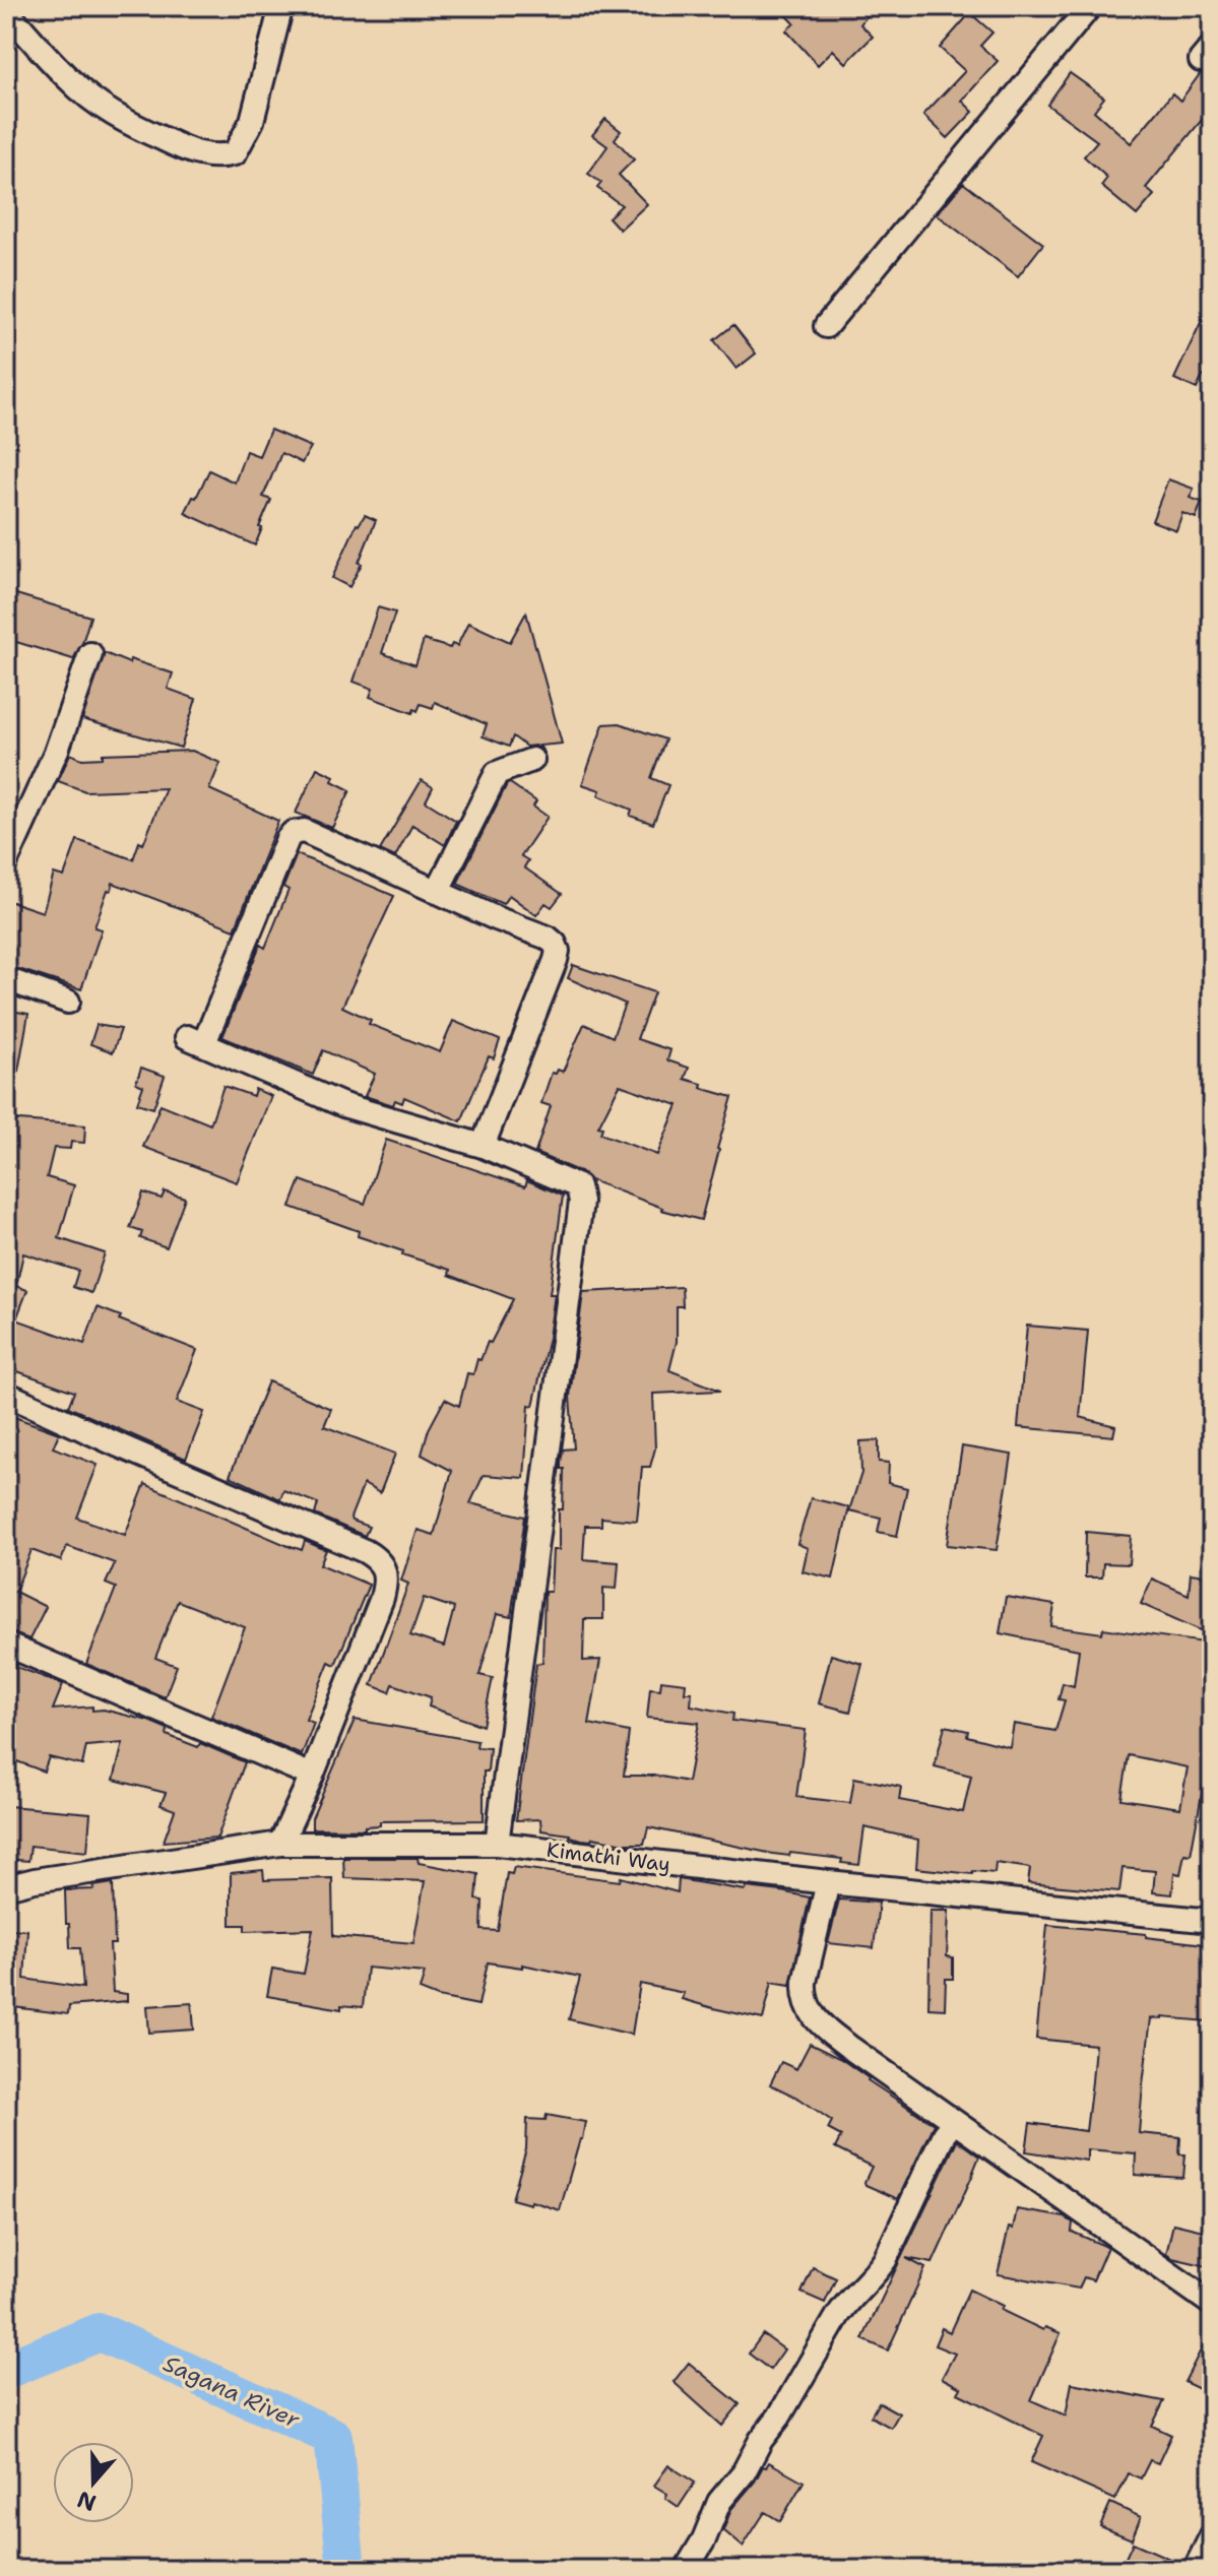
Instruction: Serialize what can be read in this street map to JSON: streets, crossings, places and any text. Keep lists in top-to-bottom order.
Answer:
{
  "streets": {
    "street": ["Kimathi Way"]
  },
  "water": ["Sagana River"],
  "north": "bottom"
}
